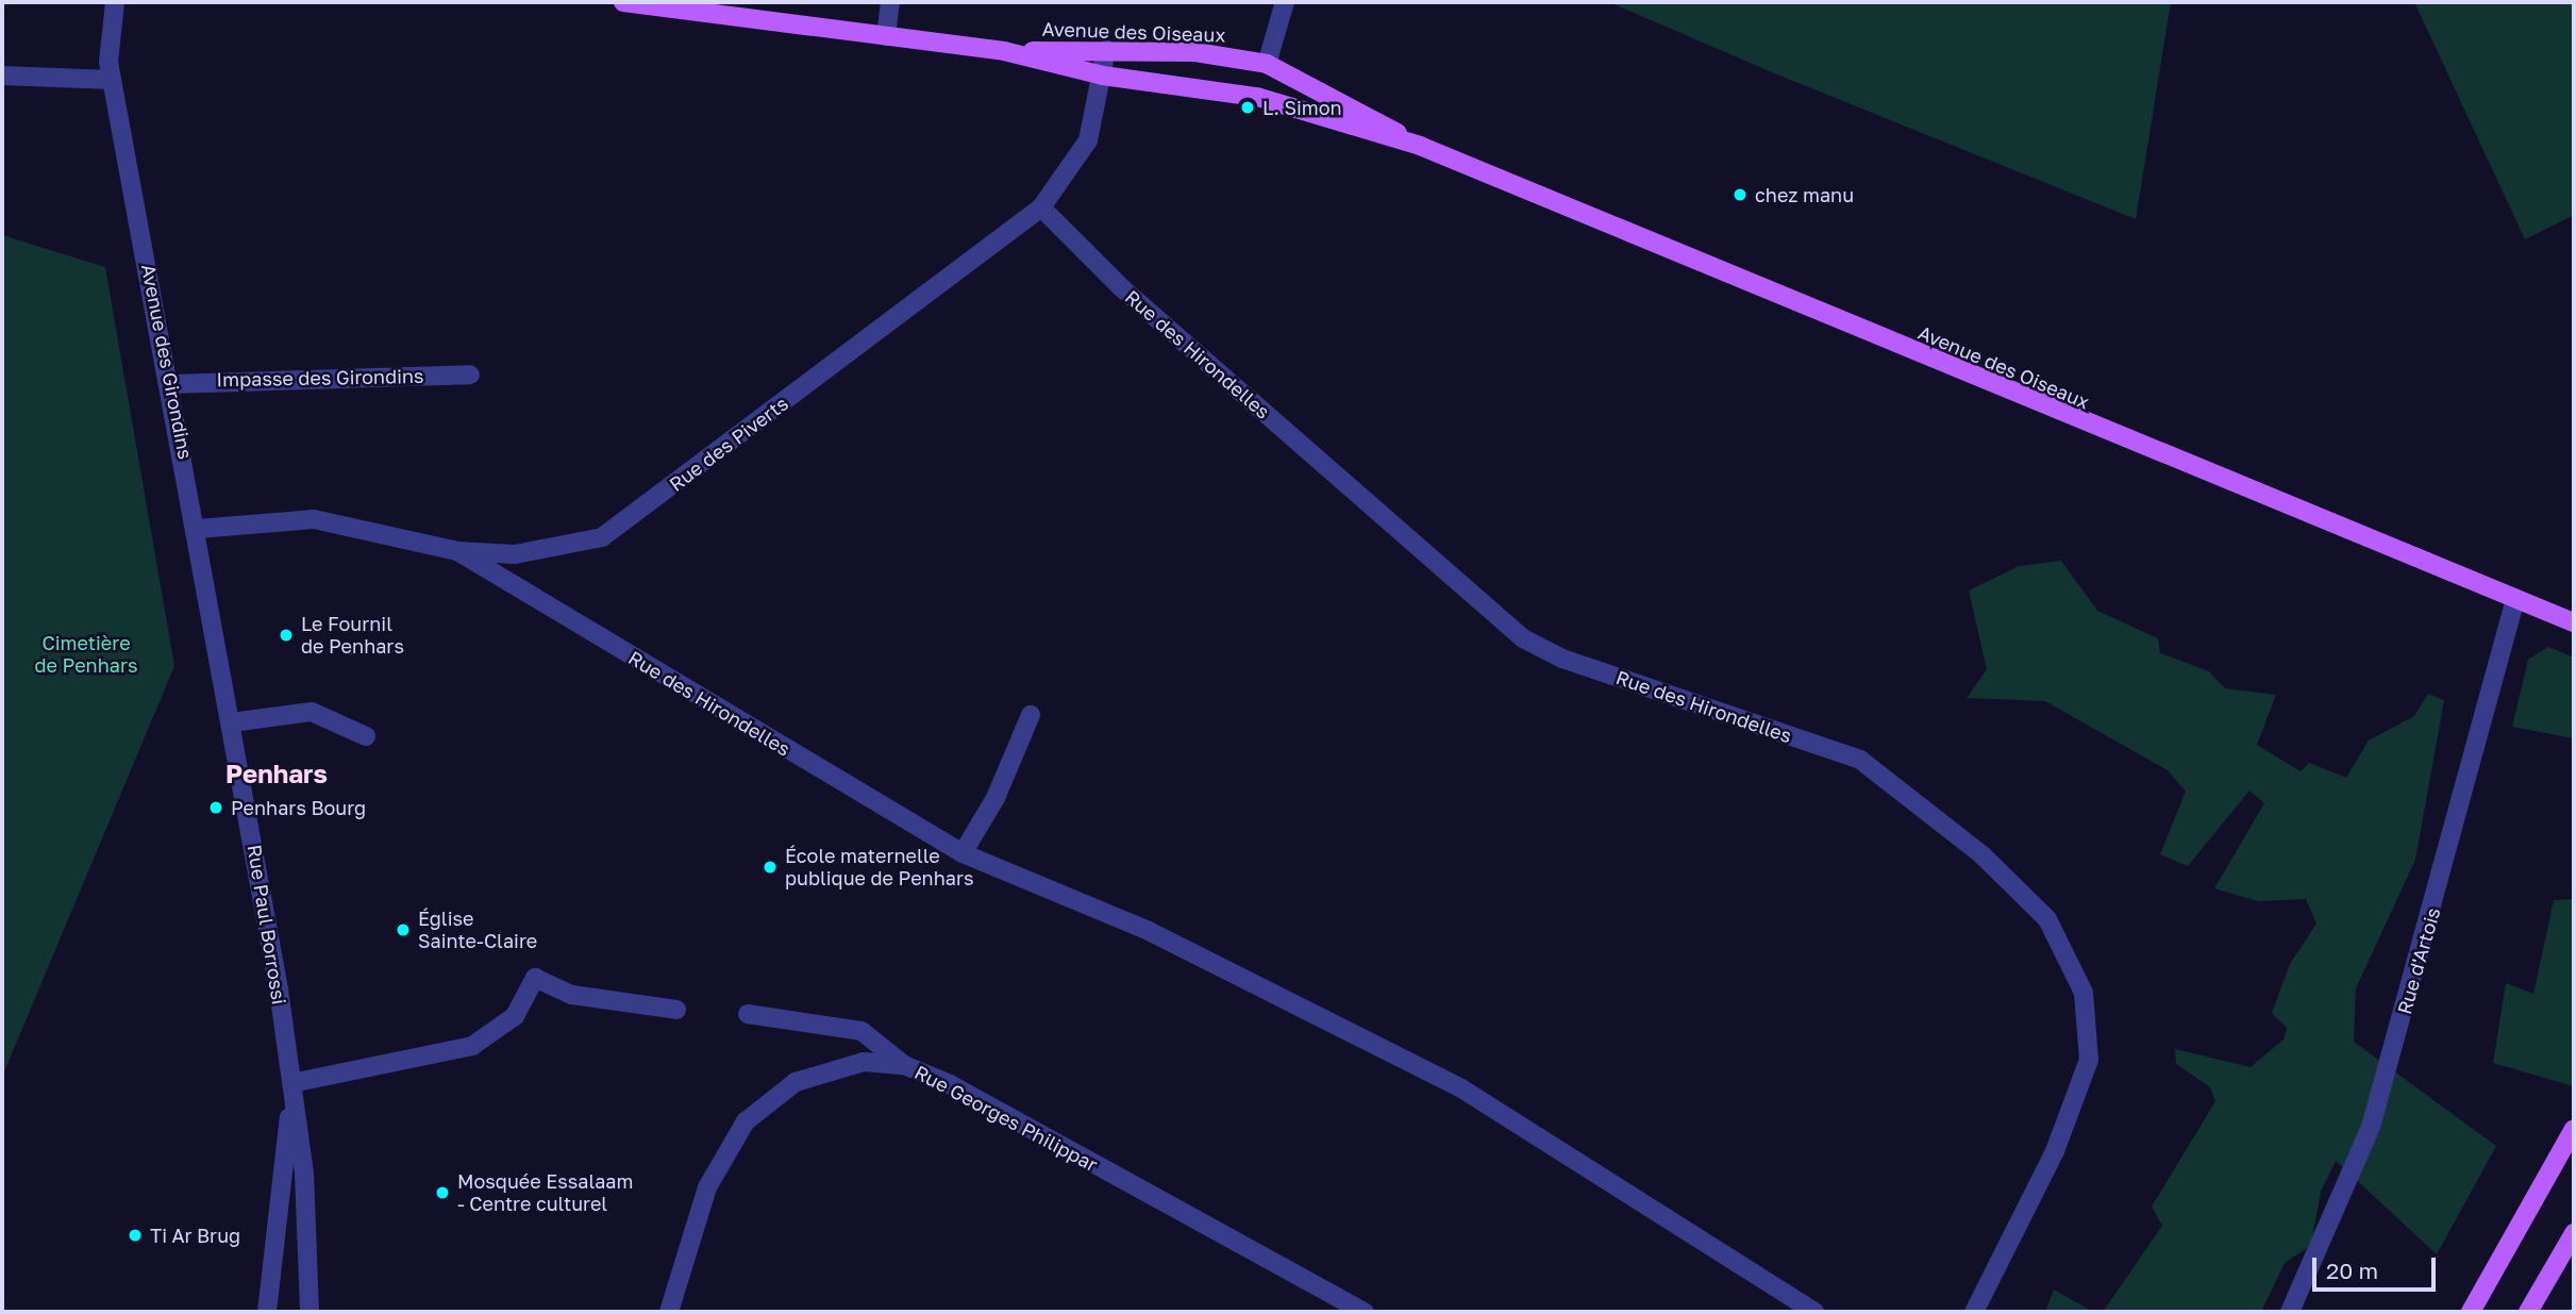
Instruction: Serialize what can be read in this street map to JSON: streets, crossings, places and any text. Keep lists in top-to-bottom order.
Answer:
{
  "streets": {
    "main road": ["Avenue des Oiseaux"],
    "street": [
      "Rue des Hirondelles",
      "Avenue des Girondins",
      "Impasse des Girondins",
      "Rue des Piverts",
      "Rue Paul Borrossi",
      "Rue d'Artois",
      "Rue Georges Philippar"
    ]
  },
  "crossings": [
    ["Avenue des Oiseaux", "Rue des Piverts"],
    ["Avenue des Oiseaux", "Rue d'Artois"],
    ["Rue des Hirondelles", "Rue des Piverts"],
    ["Avenue des Girondins", "Impasse des Girondins"],
    ["Avenue des Girondins", "Rue des Piverts"],
    ["Avenue des Girondins", "Rue Paul Borrossi"]
  ],
  "districts": ["Penhars"],
  "parks": ["Cimetière de Penhars"],
  "places": [
    "L. Simon",
    "chez manu",
    "Le Fournil de Penhars",
    "Penhars Bourg",
    "École maternelle publique de Penhars",
    "Église Sainte-Claire",
    "Mosquée Essalaam - Centre culturel",
    "Ti Ar Brug"
  ],
  "scale_bar": "20 m"
}
